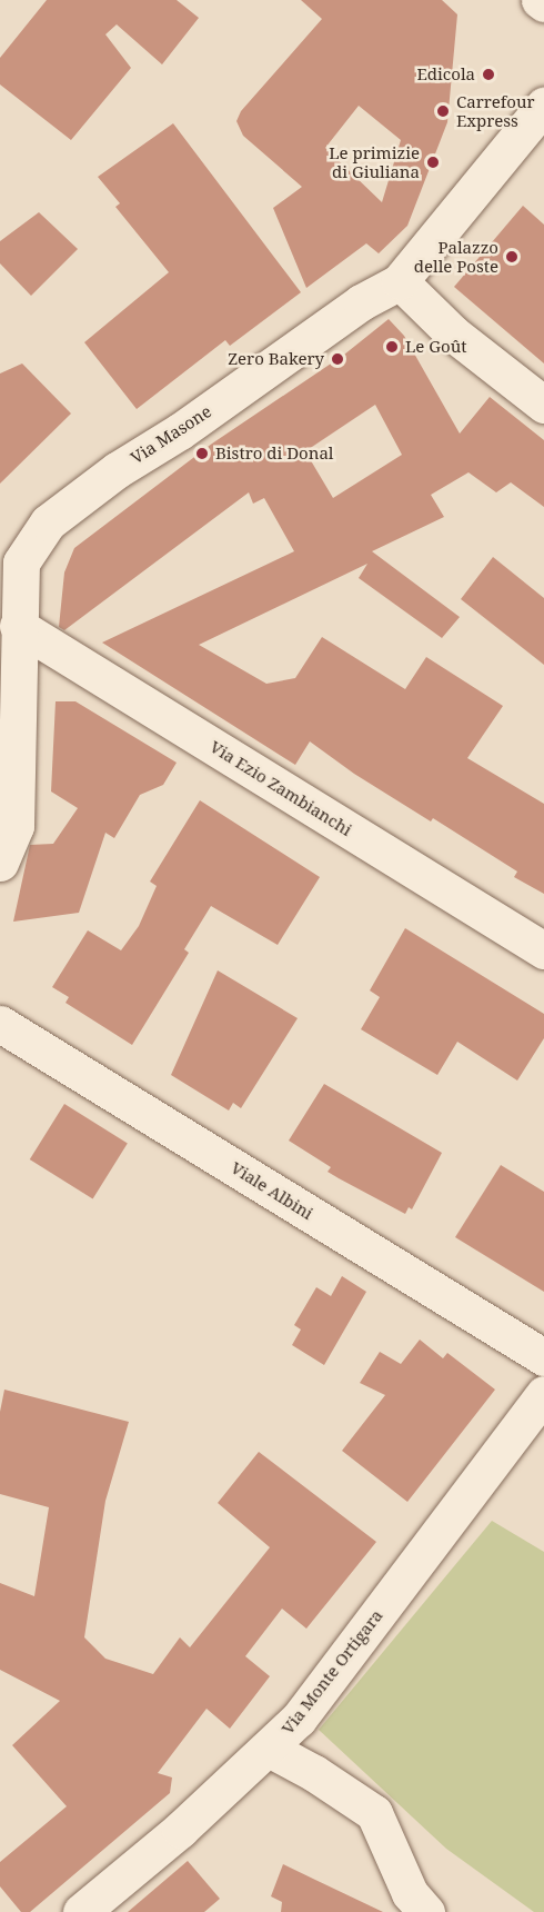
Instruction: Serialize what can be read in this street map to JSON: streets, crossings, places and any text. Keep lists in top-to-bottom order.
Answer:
{
  "streets": {
    "street": [
      "Via Masone",
      "Via Ezio Zambianchi",
      "Viale Albini",
      "Via Monte Ortigara"
    ]
  },
  "crossings": [
    ["Via Masone", "Via Ezio Zambianchi"]
  ],
  "places": [
    "Edicola",
    "Carrefour Express",
    "Le primizie di Giuliana",
    "Palazzo delle Poste",
    "Le Goût",
    "Zero Bakery",
    "Bistro di Donal"
  ]
}
